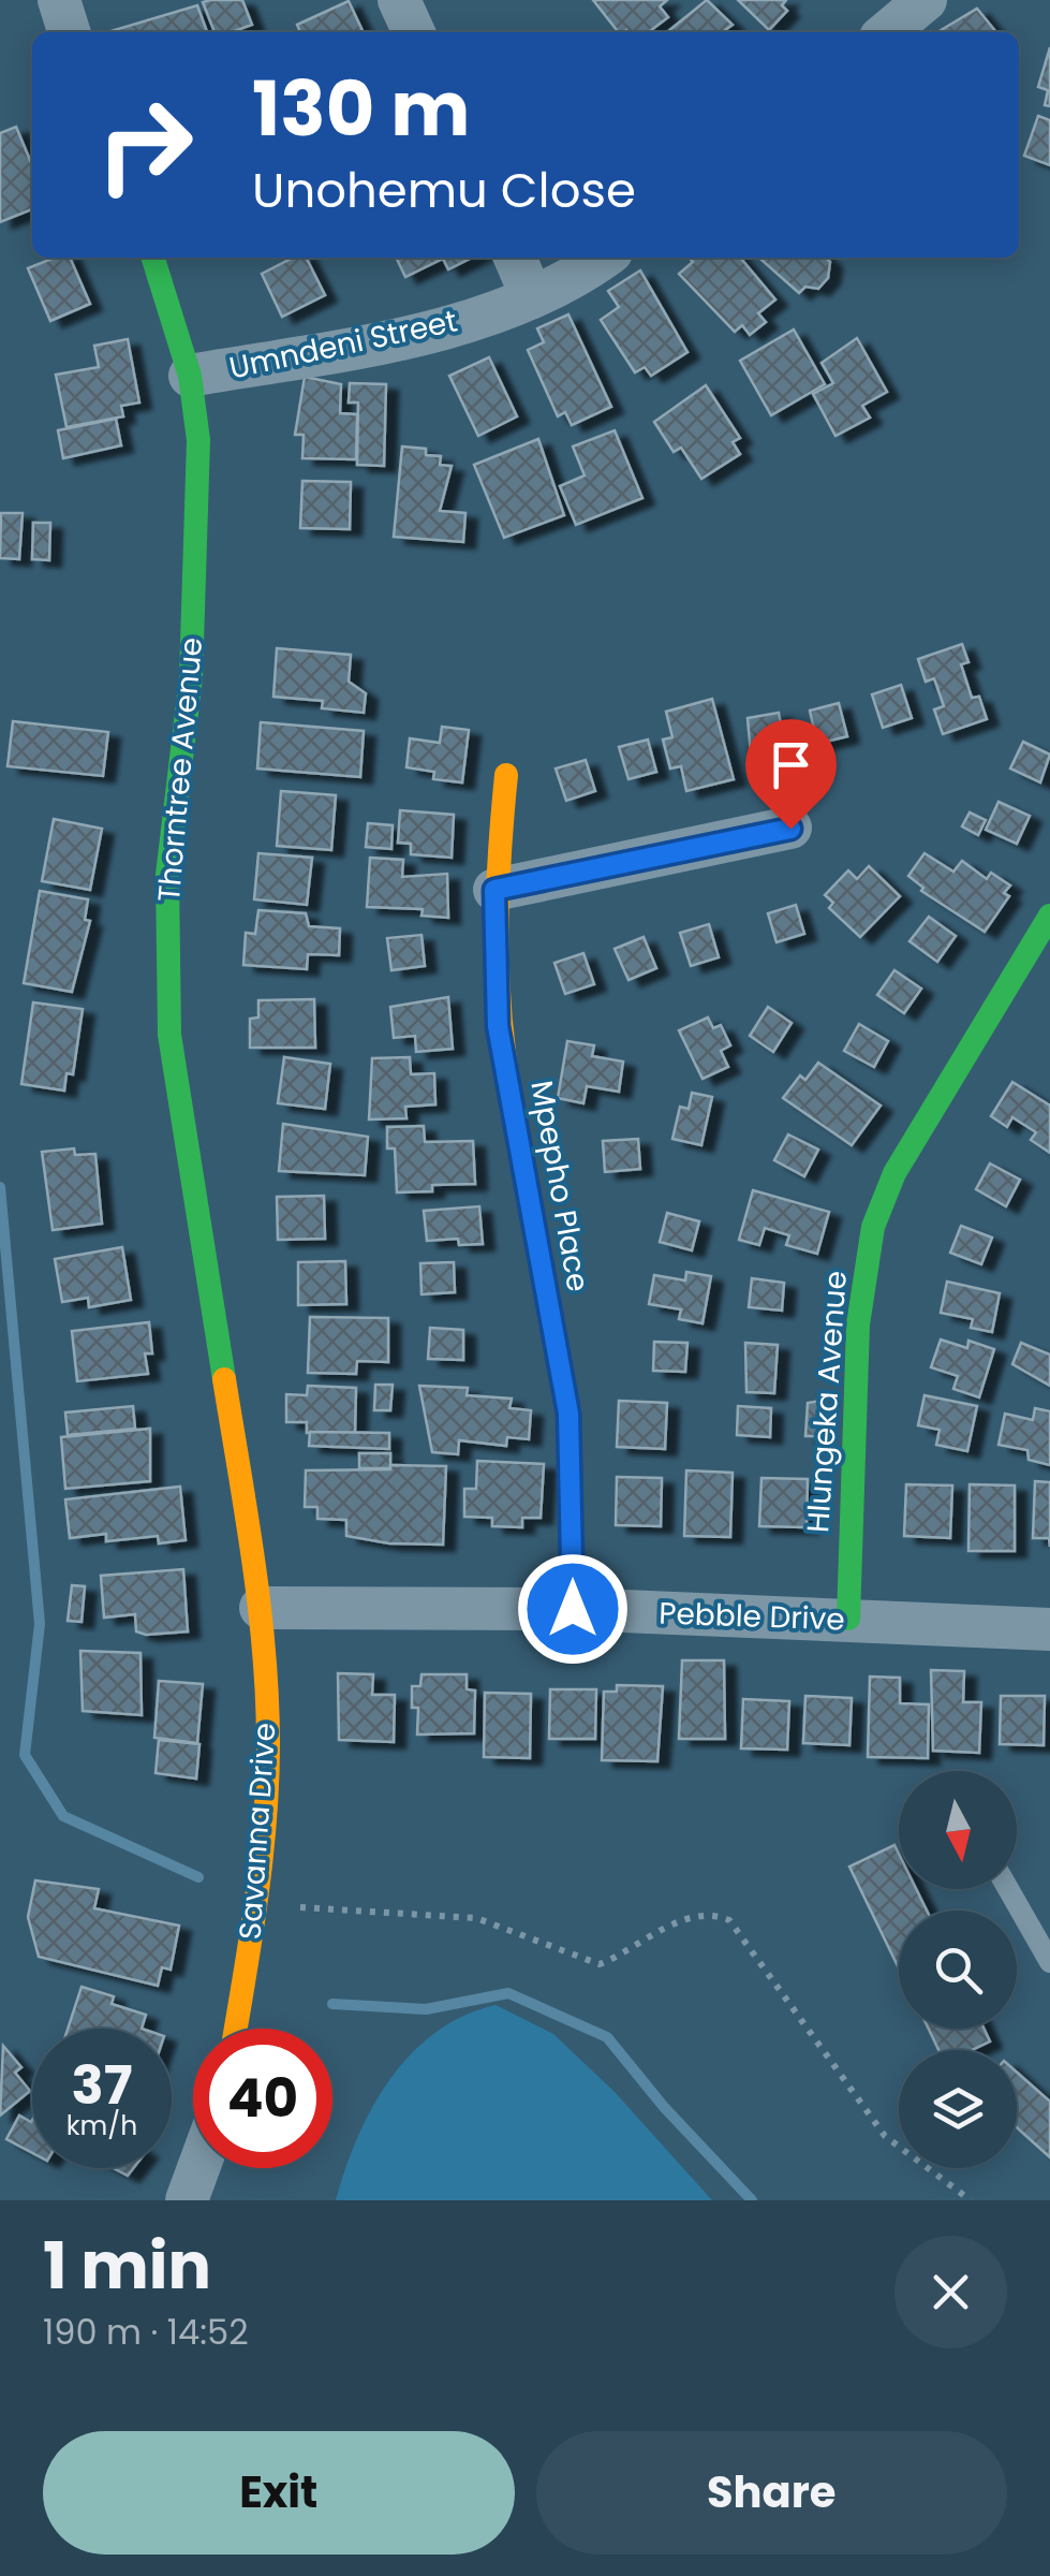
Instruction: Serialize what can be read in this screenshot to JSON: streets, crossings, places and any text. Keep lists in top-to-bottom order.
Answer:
{
  "streets": {
    "street": [
      "Umndeni Street",
      "Thorntree Avenue",
      "Mpepho Place",
      "Hlungeka Avenue",
      "Pebble Drive",
      "Savanna Drive"
    ]
  },
  "crossings": [
    ["Umndeni Street", "Thorntree Avenue"],
    ["Thorntree Avenue", "Pebble Drive"],
    ["Thorntree Avenue", "Savanna Drive"],
    ["Mpepho Place", "Pebble Drive"],
    ["Hlungeka Avenue", "Pebble Drive"],
    ["Pebble Drive", "Savanna Drive"]
  ],
  "north": "bottom",
  "page": {
    "turn": ["130 m", "Unohemu Close"],
    "speed": "37 km/h",
    "limit": "40",
    "heading": ["1 min", "190 m · 14:52"],
    "buttons": ["Exit", "Share"]
  }
}
